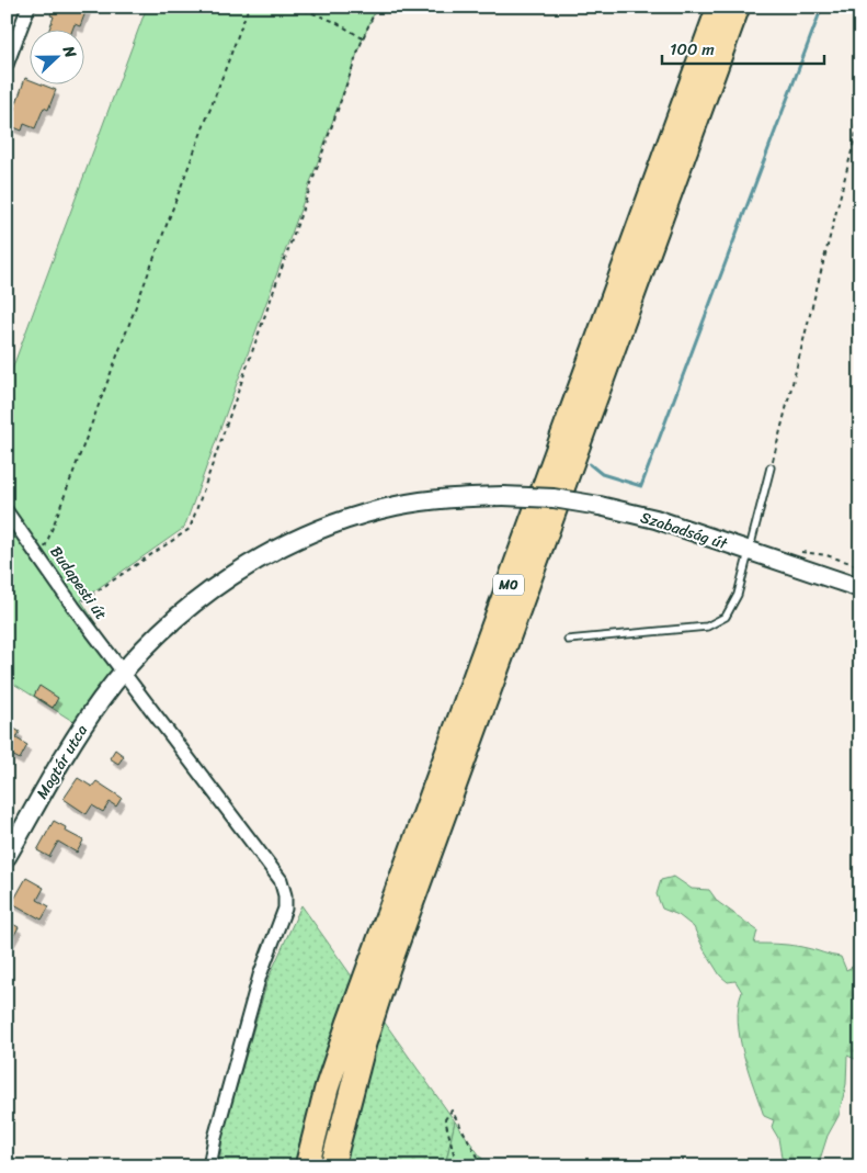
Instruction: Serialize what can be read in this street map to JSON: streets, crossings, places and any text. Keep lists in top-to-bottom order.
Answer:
{
  "streets": {
    "highway": ["M0"],
    "street": ["Szabadság út", "Budapesti út", "Magtár utca"]
  },
  "crossings": [
    ["Szabadság út", "Magtár utca"],
    ["Budapesti út", "Magtár utca"]
  ],
  "scale_bar": "100 m",
  "north": "right"
}
